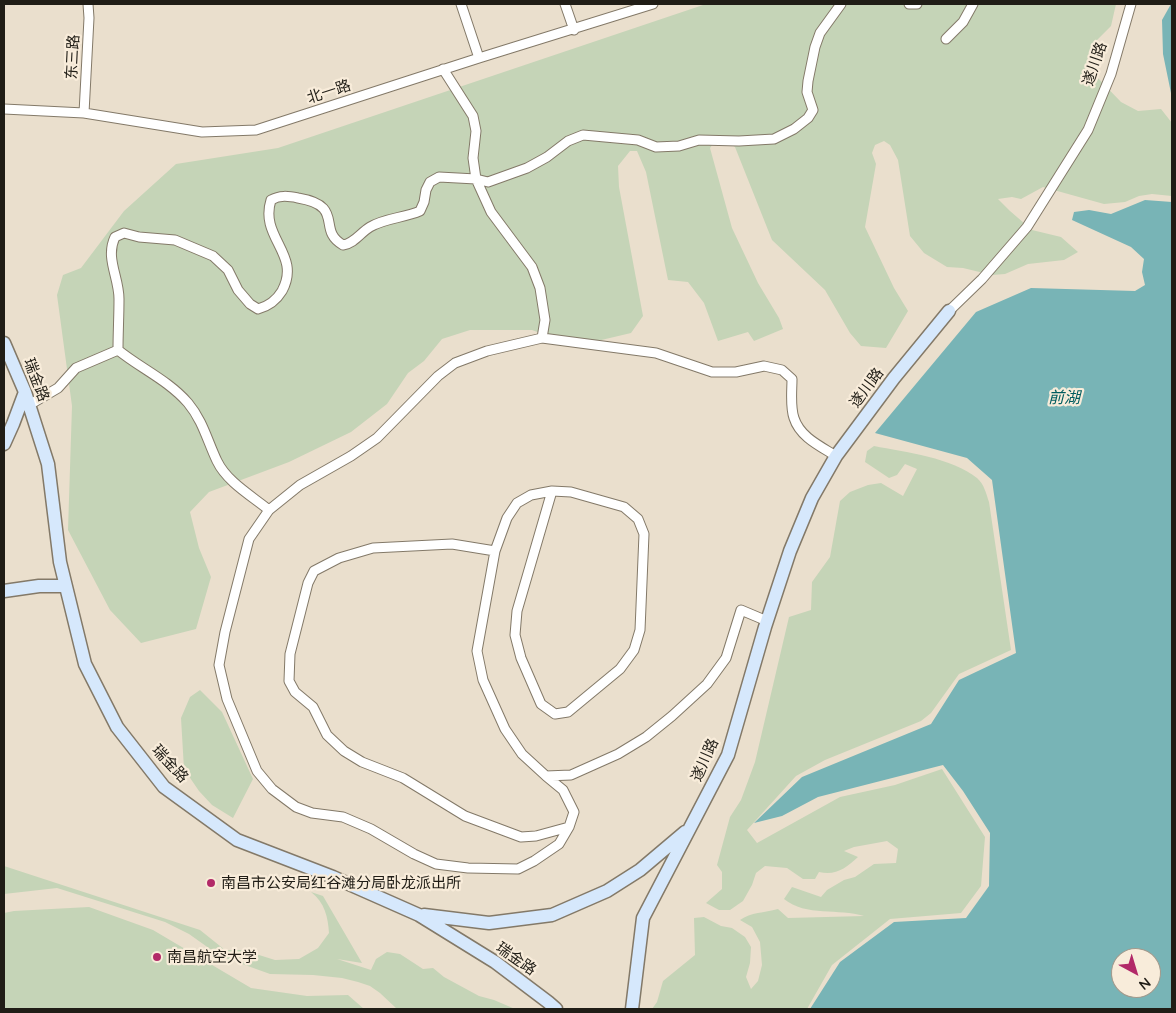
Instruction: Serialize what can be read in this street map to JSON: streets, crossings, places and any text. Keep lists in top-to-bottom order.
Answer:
{
  "streets": {
    "street": [
      "东三路",
      "遂川路",
      "北一路",
      "瑞金路"
    ]
  },
  "crossings": [
    ["东三路", "北一路"],
    ["遂川路", "瑞金路"]
  ],
  "water": ["前湖"],
  "places": ["南昌市公安局红谷滩分局卧龙派出所", "南昌航空大学"],
  "north": "bottom right"
}
